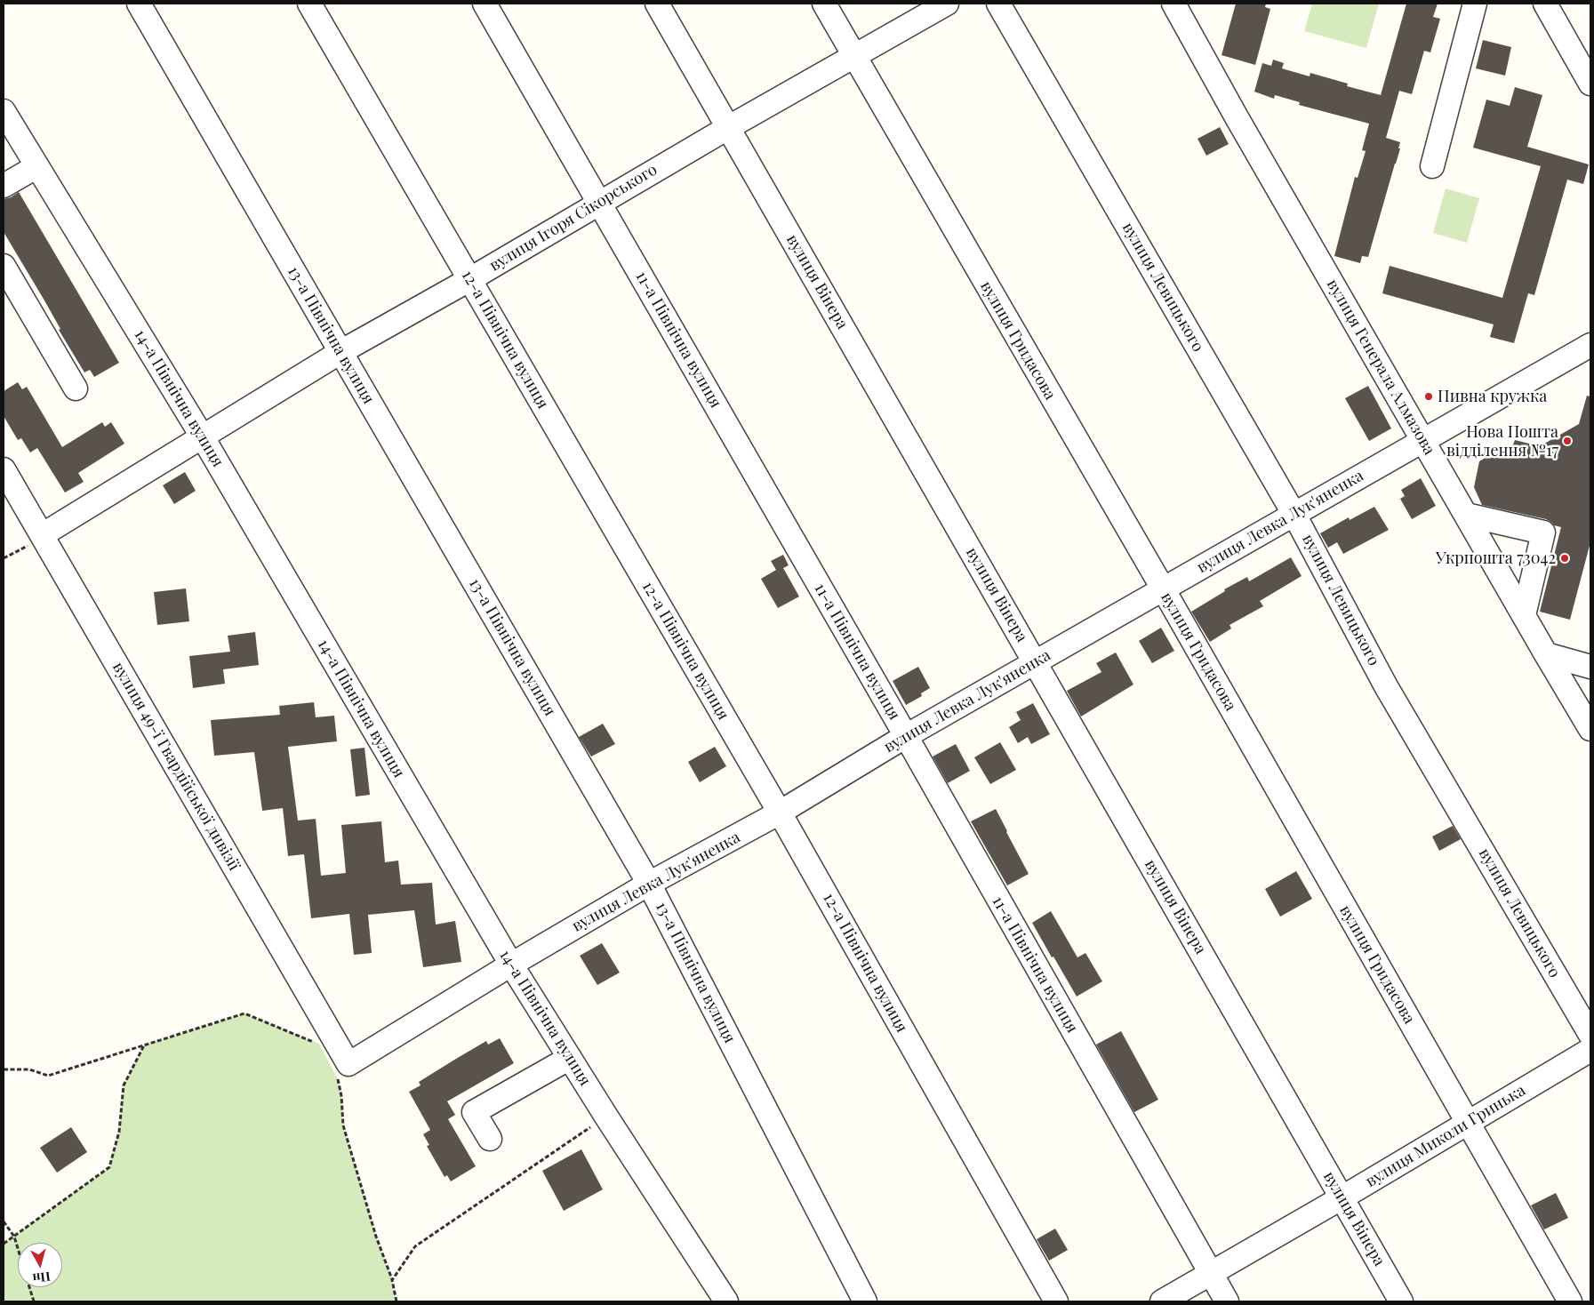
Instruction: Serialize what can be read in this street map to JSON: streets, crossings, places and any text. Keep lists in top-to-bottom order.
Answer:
{
  "streets": {
    "street": [
      "вулиця Ігоря Сікорського",
      "вулиця Вінера",
      "вулиця Левицького",
      "13-а Північна вулиця",
      "12-а Північна вулиця",
      "11-а Північна вулиця",
      "вулиця Гридасова",
      "вулиця Генерала Алмазова",
      "14-а Північна вулиця",
      "вулиця Левка Лук'яненка",
      "вулиця 49-ї Гвардійської дивізії",
      "вулиця Миколи Гринька"
    ]
  },
  "crossings": [
    ["вулиця Ігоря Сікорського", "вулиця Вінера"],
    ["вулиця Ігоря Сікорського", "13-а Північна вулиця"],
    ["вулиця Ігоря Сікорського", "12-а Північна вулиця"],
    ["вулиця Ігоря Сікорського", "11-а Північна вулиця"],
    ["вулиця Ігоря Сікорського", "вулиця Гридасова"],
    ["вулиця Ігоря Сікорського", "14-а Північна вулиця"],
    ["вулиця Ігоря Сікорського", "вулиця 49-ї Гвардійської дивізії"],
    ["вулиця Вінера", "вулиця Левка Лук'яненка"],
    ["вулиця Вінера", "вулиця Миколи Гринька"],
    ["вулиця Левицького", "вулиця Левка Лук'яненка"],
    ["13-а Північна вулиця", "вулиця Левка Лук'яненка"],
    ["12-а Північна вулиця", "вулиця Левка Лук'яненка"],
    ["11-а Північна вулиця", "вулиця Левка Лук'яненка"],
    ["11-а Північна вулиця", "вулиця Миколи Гринька"],
    ["вулиця Гридасова", "вулиця Левка Лук'яненка"],
    ["вулиця Гридасова", "вулиця Миколи Гринька"],
    ["вулиця Генерала Алмазова", "вулиця Левка Лук'яненка"],
    ["14-а Північна вулиця", "вулиця Левка Лук'яненка"],
    ["вулиця Левка Лук'яненка", "вулиця 49-ї Гвардійської дивізії"]
  ],
  "places": ["Пивна кружка", "Нова Пошта відділення №17", "Укрпошта 73042"],
  "north": "bottom"
}
